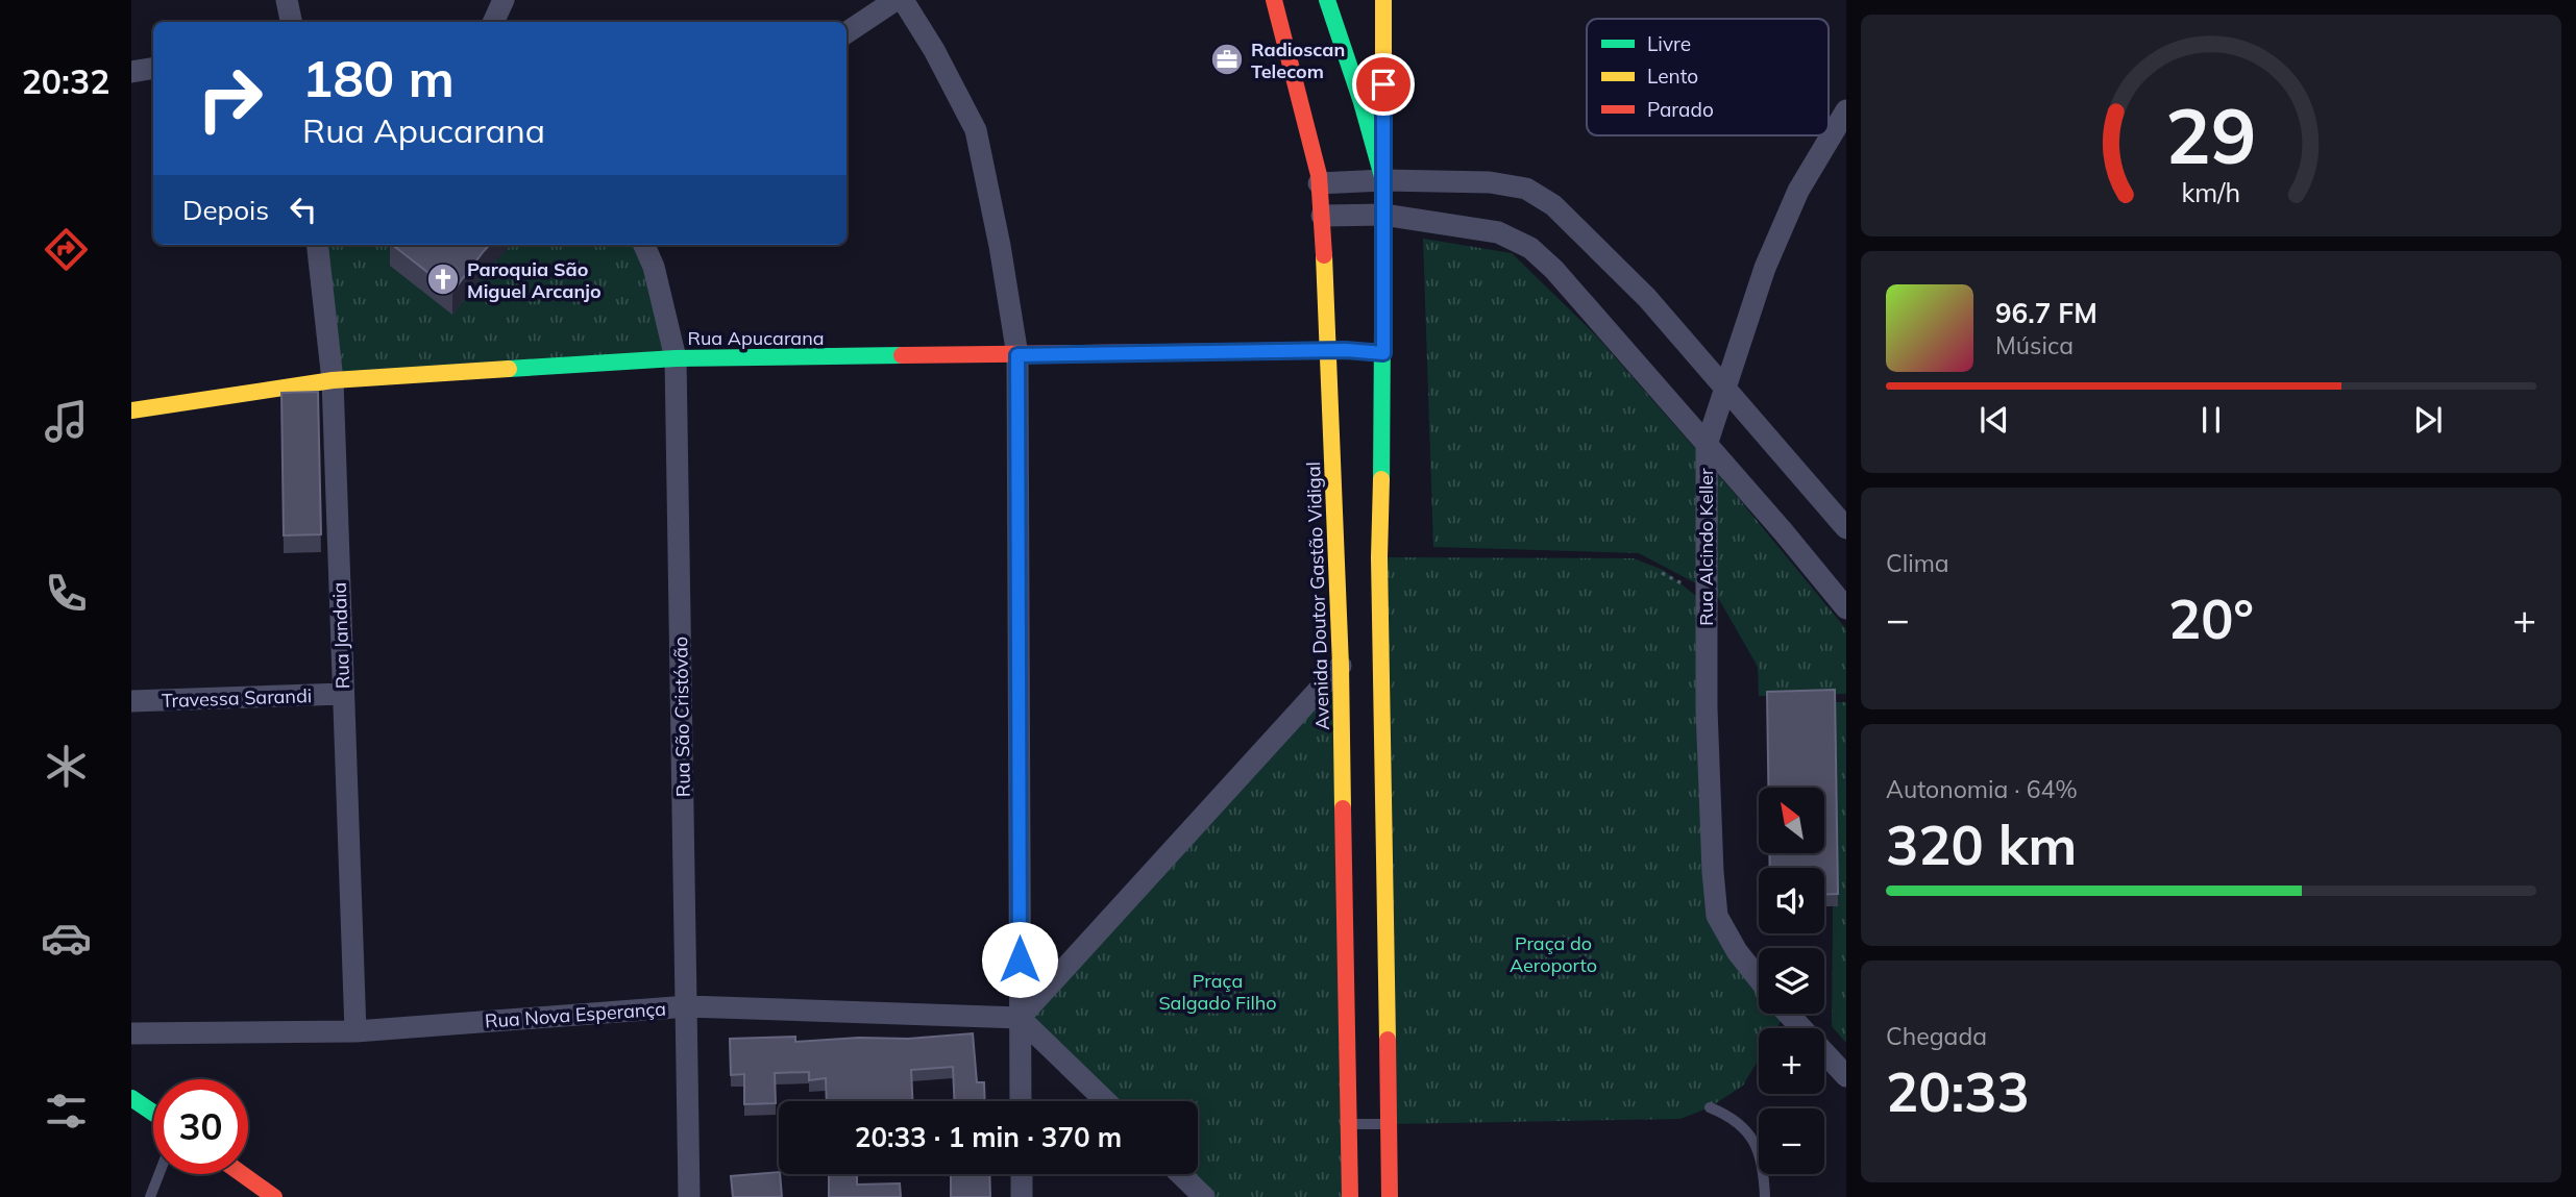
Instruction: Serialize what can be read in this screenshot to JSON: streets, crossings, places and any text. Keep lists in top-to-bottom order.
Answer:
{
  "streets": {
    "main road": ["Rua Apucarana", "Avenida Doutor Gastão Vidigal"],
    "street": [
      "Rua Alcindo Keller",
      "Rua Jandaia",
      "Travessa Sarandi",
      "Rua São Cristóvão",
      "Rua Nova Esperança"
    ]
  },
  "crossings": [
    ["Rua Apucarana", "Avenida Doutor Gastão Vidigal"],
    ["Rua Apucarana", "Rua Jandaia"],
    ["Rua Apucarana", "Rua São Cristóvão"],
    ["Rua Jandaia", "Travessa Sarandi"],
    ["Rua Jandaia", "Rua Nova Esperança"],
    ["Rua São Cristóvão", "Rua Nova Esperança"]
  ],
  "parks": ["Praça do Aeroporto", "Praça Salgado Filho"],
  "places": {
    "office": ["Radioscan Telecom"],
    "church": ["Paroquia São Miguel Arcanjo"]
  },
  "legend": ["Livre", "Lento", "Parado"],
  "north": "top left",
  "page": {
    "tabs": "20:32",
    "turn": ["180 m", "Rua Apucarana"],
    "then": "Depois",
    "song": ["96.7 FM", "Música"],
    "tile": [
      "Clima",
      ["Autonomia · 64%", "320 km"],
      ["Chegada", "20:33"]
    ],
    "heat": ["−", "20°", "+"],
    "map_buttons": ["+", "−"],
    "limit": "30",
    "trip": "20:33 · 1 min · 370 m",
    "gauge": ["29", "km/h"]
  }
}
